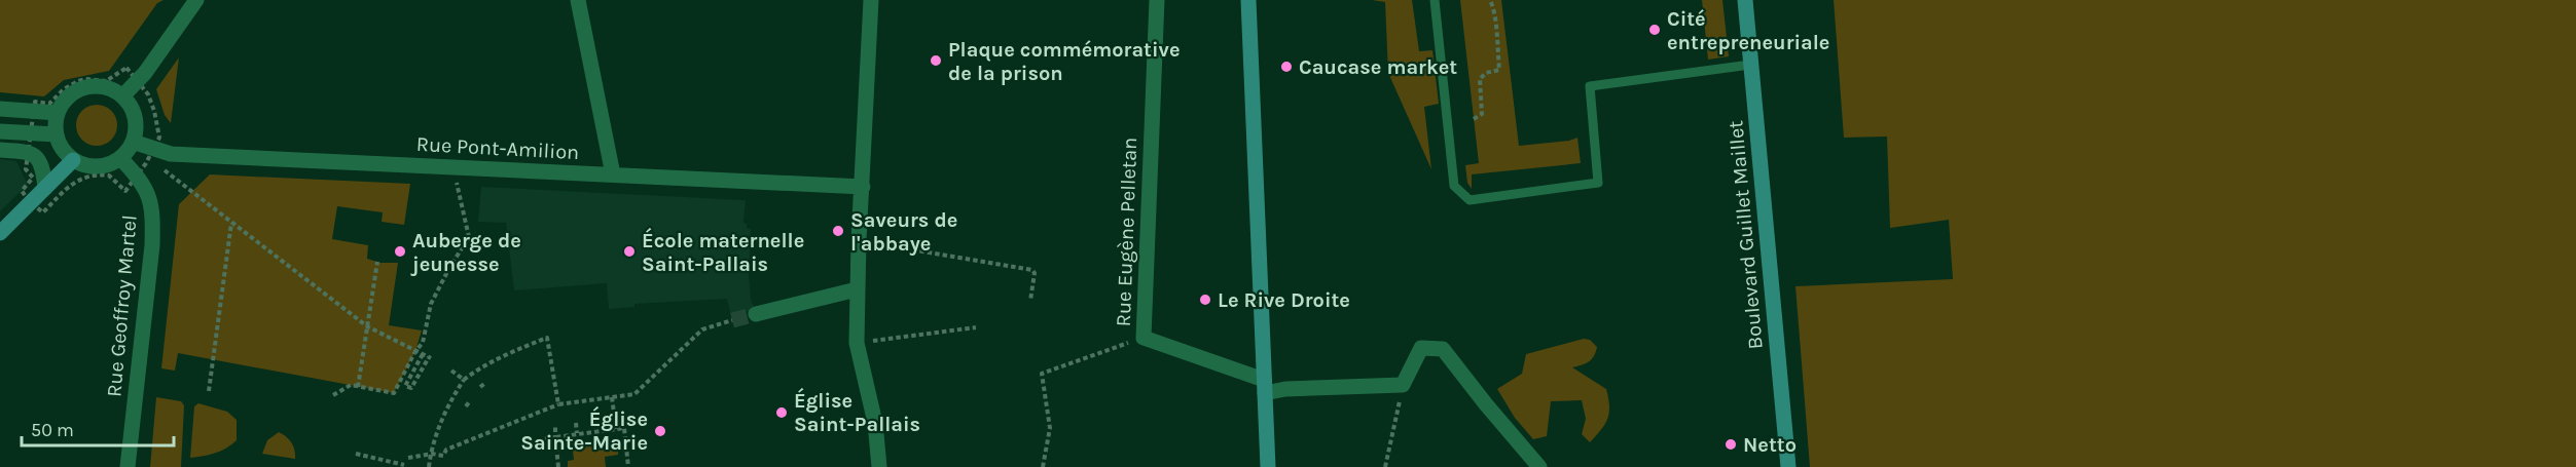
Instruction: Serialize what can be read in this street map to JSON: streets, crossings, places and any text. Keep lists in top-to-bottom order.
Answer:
{
  "streets": {
    "street": [
      "Rue Pont-Amilion",
      "Rue Eugène Pelletan",
      "Boulevard Guillet Maillet",
      "Rue Geoffroy Martel"
    ]
  },
  "crossings": [
    ["Rue Pont-Amilion", "Rue Geoffroy Martel"]
  ],
  "places": [
    "Cité entrepreneuriale",
    "Plaque commémorative de la prison",
    "Caucase market",
    "Saveurs de l'abbaye",
    "Auberge de jeunesse",
    "École maternelle Saint-Pallais",
    "Le Rive Droite",
    "Église Saint-Pallais",
    "Église Sainte-Marie",
    "Netto"
  ],
  "scale_bar": "50 m"
}
